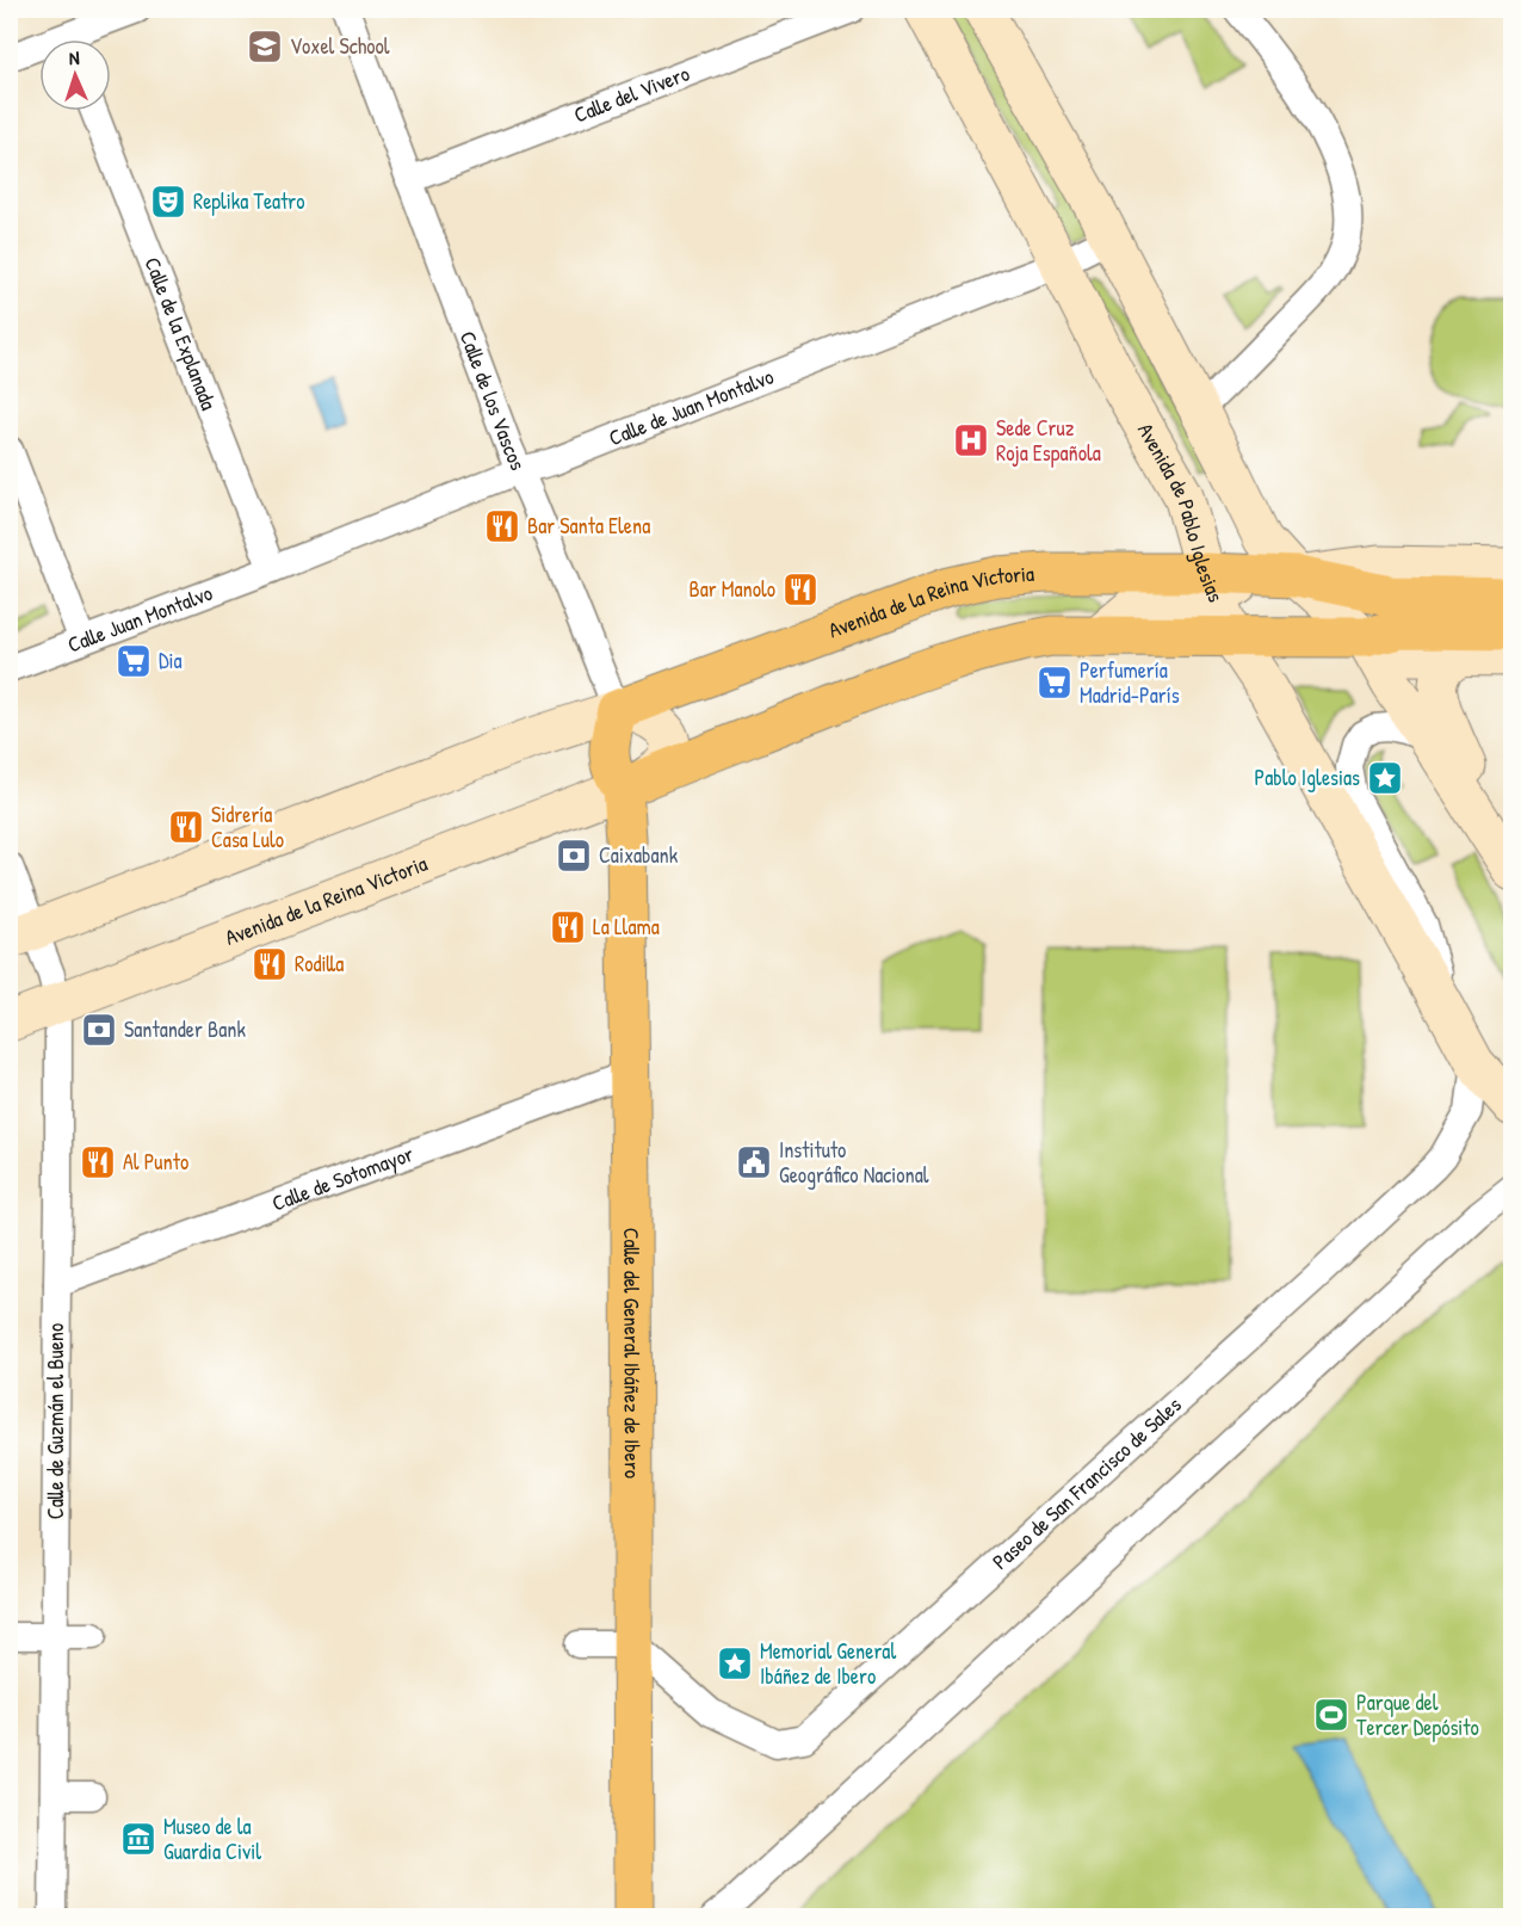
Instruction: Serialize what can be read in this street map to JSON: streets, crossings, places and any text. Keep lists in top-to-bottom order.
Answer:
{
  "streets": {
    "main road": ["Avenida de la Reina Victoria", "Calle del General Ibáñez de Ibero"],
    "street": [
      "Calle del Vivero",
      "Calle de la Explanada",
      "Calle de los Vascos",
      "Calle de Juan Montalvo",
      "Avenida de Pablo Iglesias",
      "Calle Juan Montalvo",
      "Calle de Sotomayor",
      "Calle de Guzmán el Bueno",
      "Paseo de San Francisco de Sales"
    ]
  },
  "crossings": [
    ["Calle del Vivero", "Calle de los Vascos"],
    ["Calle de la Explanada", "Calle de Juan Montalvo"],
    ["Calle de la Explanada", "Calle Juan Montalvo"],
    ["Calle de los Vascos", "Calle de Juan Montalvo"],
    ["Calle de los Vascos", "Avenida de la Reina Victoria"],
    ["Calle de los Vascos", "Calle del General Ibáñez de Ibero"],
    ["Calle de Juan Montalvo", "Avenida de Pablo Iglesias"],
    ["Calle de Juan Montalvo", "Calle Juan Montalvo"],
    ["Avenida de Pablo Iglesias", "Avenida de la Reina Victoria"],
    ["Avenida de Pablo Iglesias", "Paseo de San Francisco de Sales"],
    ["Avenida de la Reina Victoria", "Calle del General Ibáñez de Ibero"],
    ["Avenida de la Reina Victoria", "Calle de Guzmán el Bueno"],
    ["Calle de Sotomayor", "Calle del General Ibáñez de Ibero"],
    ["Calle de Sotomayor", "Calle de Guzmán el Bueno"],
    ["Calle del General Ibáñez de Ibero", "Paseo de San Francisco de Sales"]
  ],
  "places": {
    "school or university": ["Voxel School"],
    "theatre": ["Replika Teatro"],
    "hospital": ["Sede Cruz Roja Española"],
    "restaurant": [
      "Bar Santa Elena",
      "Bar Manolo",
      "Sidrería Casa Lulo",
      "La Llama",
      "Rodilla",
      "Al Punto"
    ],
    "supermarket": ["Dia", "Perfumería Madrid-París"],
    "place": ["Pablo Iglesias", "Memorial General Ibáñez de Ibero"],
    "bank": ["Caixabank", "Santander Bank"],
    "public building": ["Instituto Geográfico Nacional"],
    "sports": ["Parque del Tercer Depósito"],
    "museum": ["Museo de la Guardia Civil"]
  },
  "north": "top"
}
